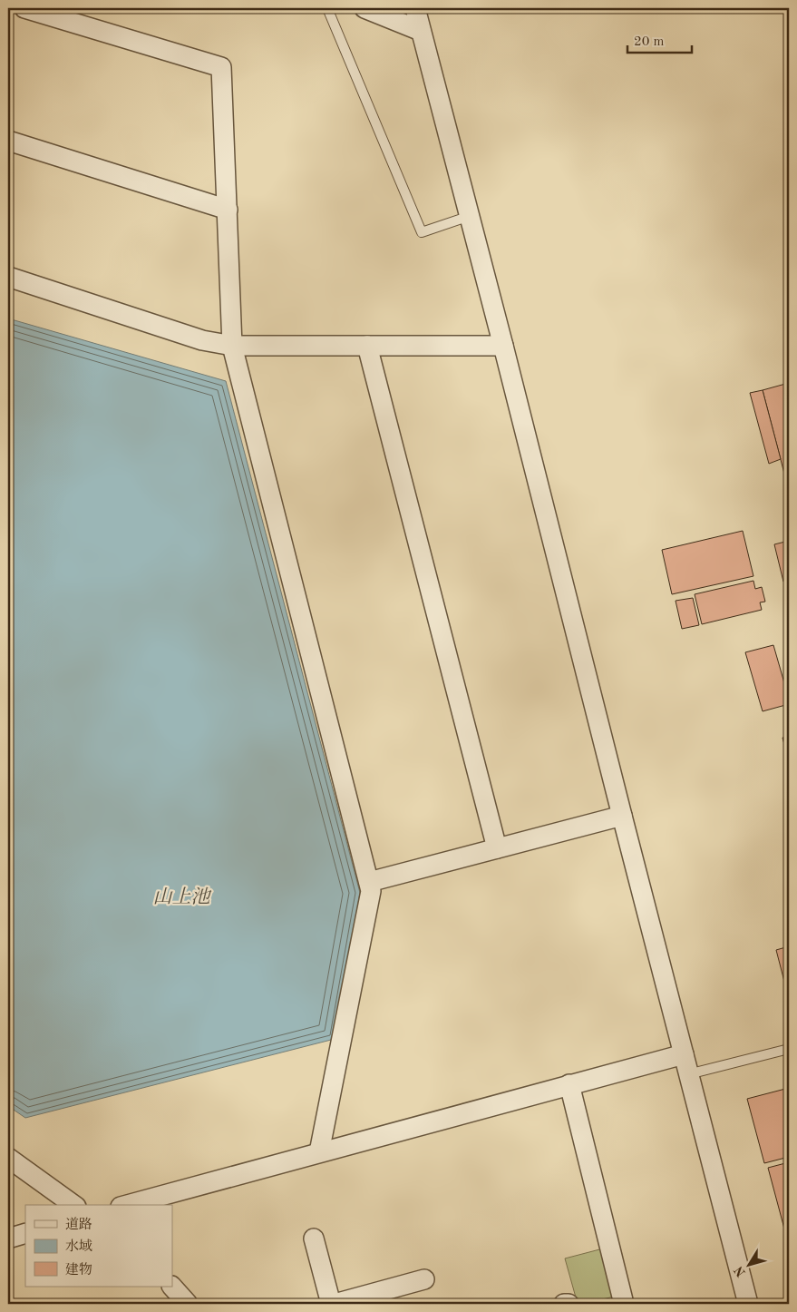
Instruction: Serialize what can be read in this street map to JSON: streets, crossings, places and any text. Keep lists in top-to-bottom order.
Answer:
{
  "water": ["山上池"],
  "legend": ["道路", "水域", "建物"],
  "scale_bar": "20 m",
  "north": "bottom left"
}
